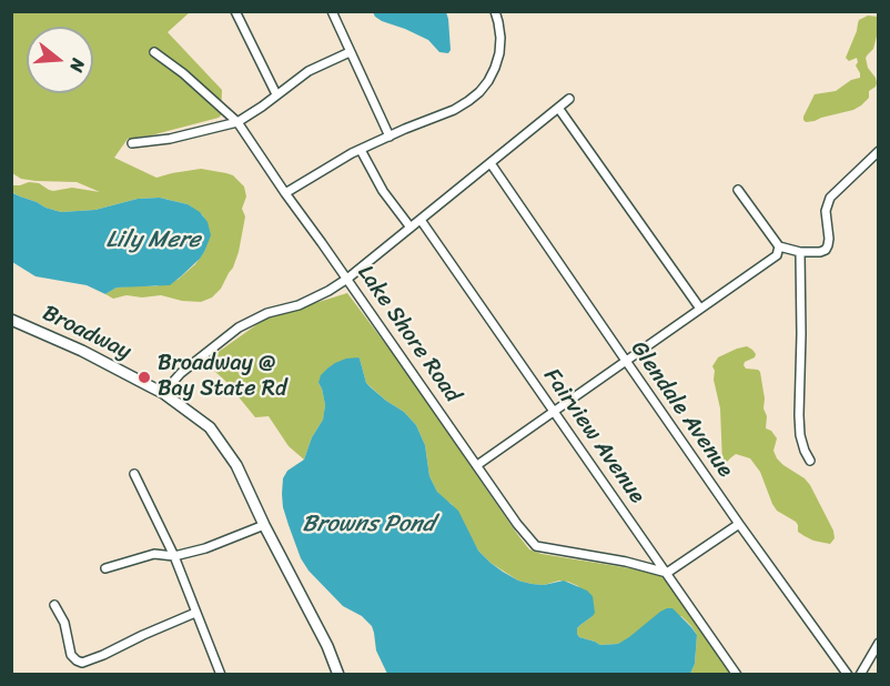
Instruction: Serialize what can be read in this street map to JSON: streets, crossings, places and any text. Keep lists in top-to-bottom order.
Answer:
{
  "streets": {
    "main road": ["Broadway"],
    "street": ["Lake Shore Road", "Glendale Avenue", "Fairview Avenue"]
  },
  "crossings": [
    ["Lake Shore Road", "Fairview Avenue"]
  ],
  "water": ["Lily Mere", "Browns Pond"],
  "places": ["Broadway @ Bay State Rd"],
  "north": "right"
}
